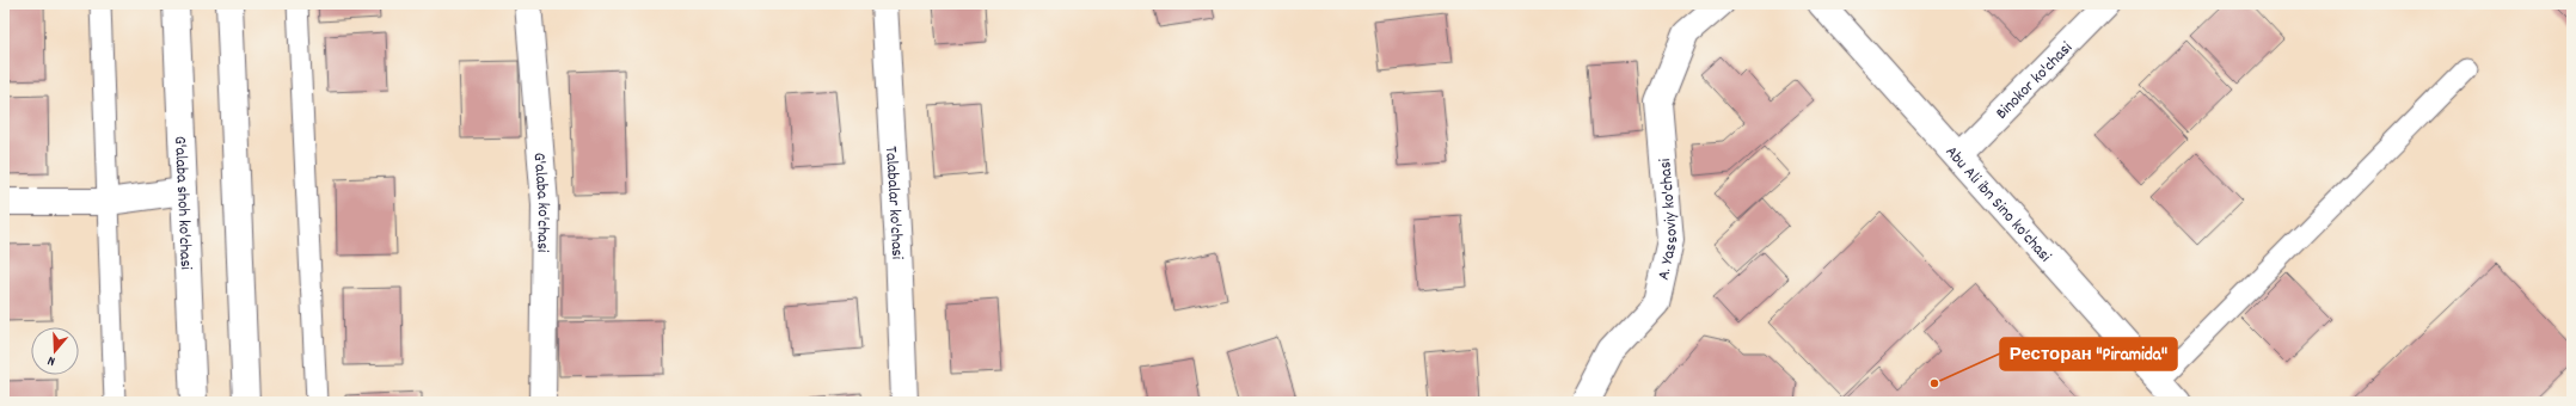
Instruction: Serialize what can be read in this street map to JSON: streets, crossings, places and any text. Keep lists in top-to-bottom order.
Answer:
{
  "streets": {
    "street": [
      "Binokor ko'chasi",
      "Abu Ali ibn Sino ko'chasi",
      "G'alaba shoh ko'chasi",
      "G'alaba ko'chasi",
      "Talabalar ko'chasi",
      "A. Yassoviy ko'chasi"
    ]
  },
  "crossings": [
    ["Binokor ko'chasi", "Abu Ali ibn Sino ko'chasi"]
  ],
  "places": ["Ресторан \"Piramida\""],
  "north": "bottom"
}
